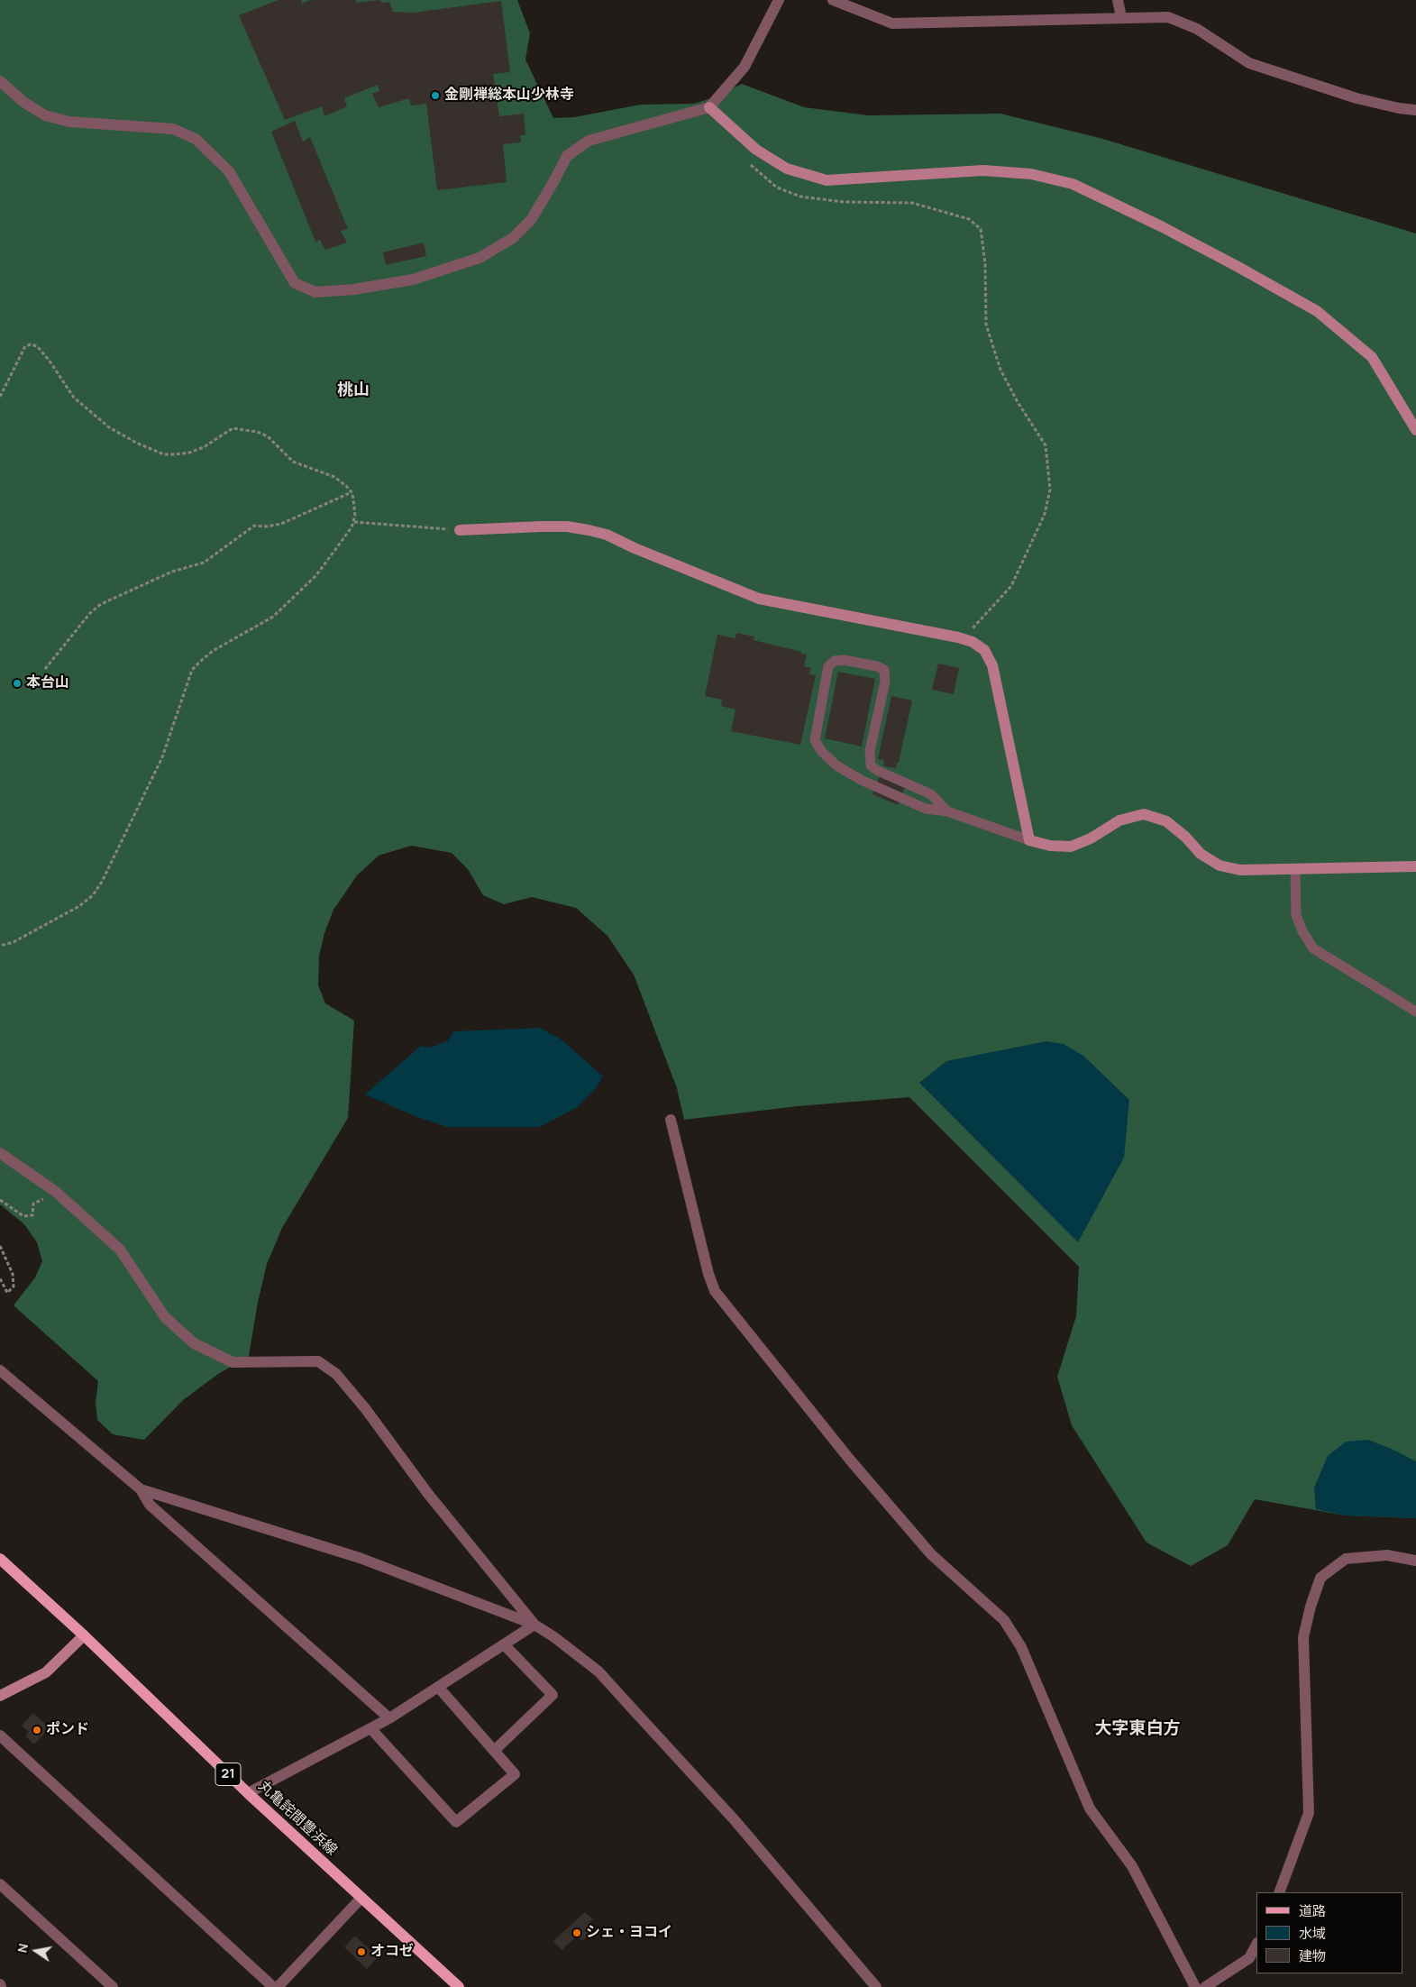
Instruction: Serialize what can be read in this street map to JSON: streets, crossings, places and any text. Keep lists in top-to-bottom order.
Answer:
{
  "streets": {
    "main road": ["21", "丸亀詫間豊浜線"]
  },
  "districts": ["桃山", "大字東白方"],
  "places": [
    "金剛禅総本山少林寺",
    "本台山",
    "ポンド",
    "シェ・ヨコイ",
    "オコゼ"
  ],
  "legend": ["道路", "水域", "建物"],
  "north": "left"
}
